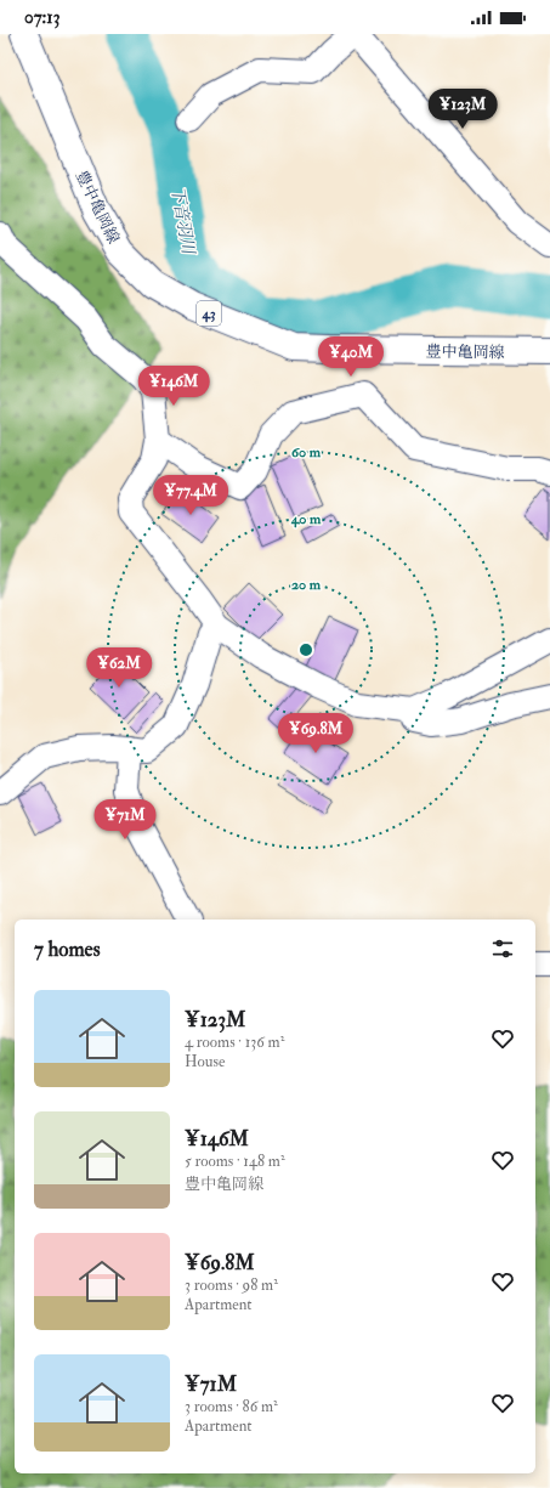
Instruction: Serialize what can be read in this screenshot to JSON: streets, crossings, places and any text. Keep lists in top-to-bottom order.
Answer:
{
  "streets": {
    "main road": ["豊中亀岡線", "43"]
  },
  "water": ["下音羽川"],
  "page": {
    "status": "07:13",
    "price": [
      "¥123M",
      "¥40M",
      "¥146M",
      "¥77.4M",
      "¥62M",
      "¥69.8M",
      "¥71M"
    ],
    "heading": "7 homes",
    "list": [
      {
        "name": "¥123M",
        "note": "4 rooms · 136 m² · House"
      },
      {
        "name": "¥146M",
        "note": "5 rooms · 148 m² · 豊中亀岡線"
      },
      {
        "name": "¥69.8M",
        "note": "3 rooms · 98 m² · Apartment"
      },
      {
        "name": "¥71M",
        "note": "3 rooms · 86 m² · Apartment"
      }
    ]
  },
  "rings": ["60 m", "40 m", "20 m"]
}
